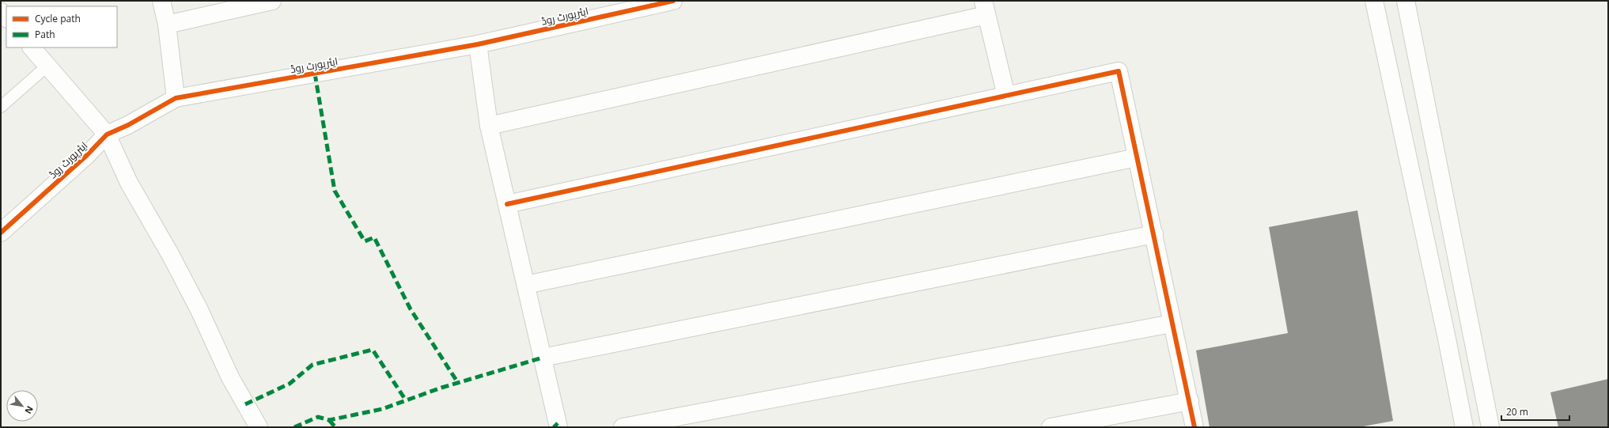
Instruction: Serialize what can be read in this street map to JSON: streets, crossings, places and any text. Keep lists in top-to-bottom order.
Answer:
{
  "streets": {
    "street": ["ایئرپورٹ روڈ"]
  },
  "legend": ["Cycle path", "Path"],
  "scale_bar": "20 m",
  "north": "bottom right"
}
